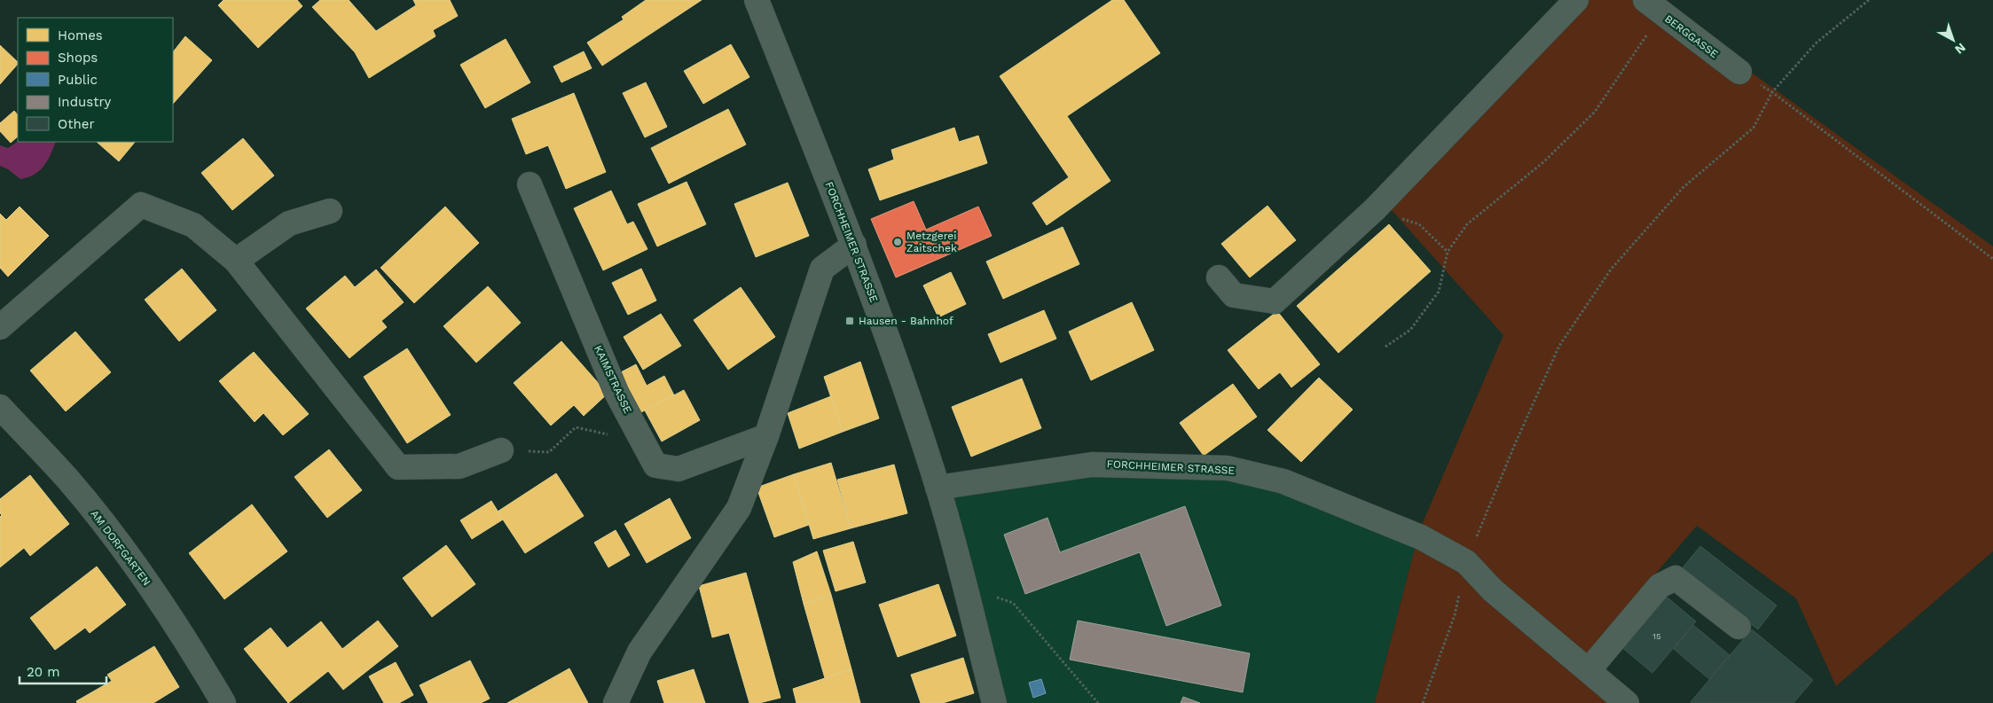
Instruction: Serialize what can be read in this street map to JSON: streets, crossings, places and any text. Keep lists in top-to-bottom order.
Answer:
{
  "streets": {
    "street": [
      "BERGGASSE",
      "FORCHHEIMER STRASSE",
      "KAIMSTRASSE",
      "AM DORFGARTEN"
    ]
  },
  "places": {
    "other": ["Metzgerei Zaitschek"],
    "transit": ["Hausen - Bahnhof"]
  },
  "house_numbers": ["15"],
  "legend": [
    "Homes",
    "Shops",
    "Public",
    "Industry",
    "Other"
  ],
  "scale_bar": "20 m",
  "north": "bottom right"
}
